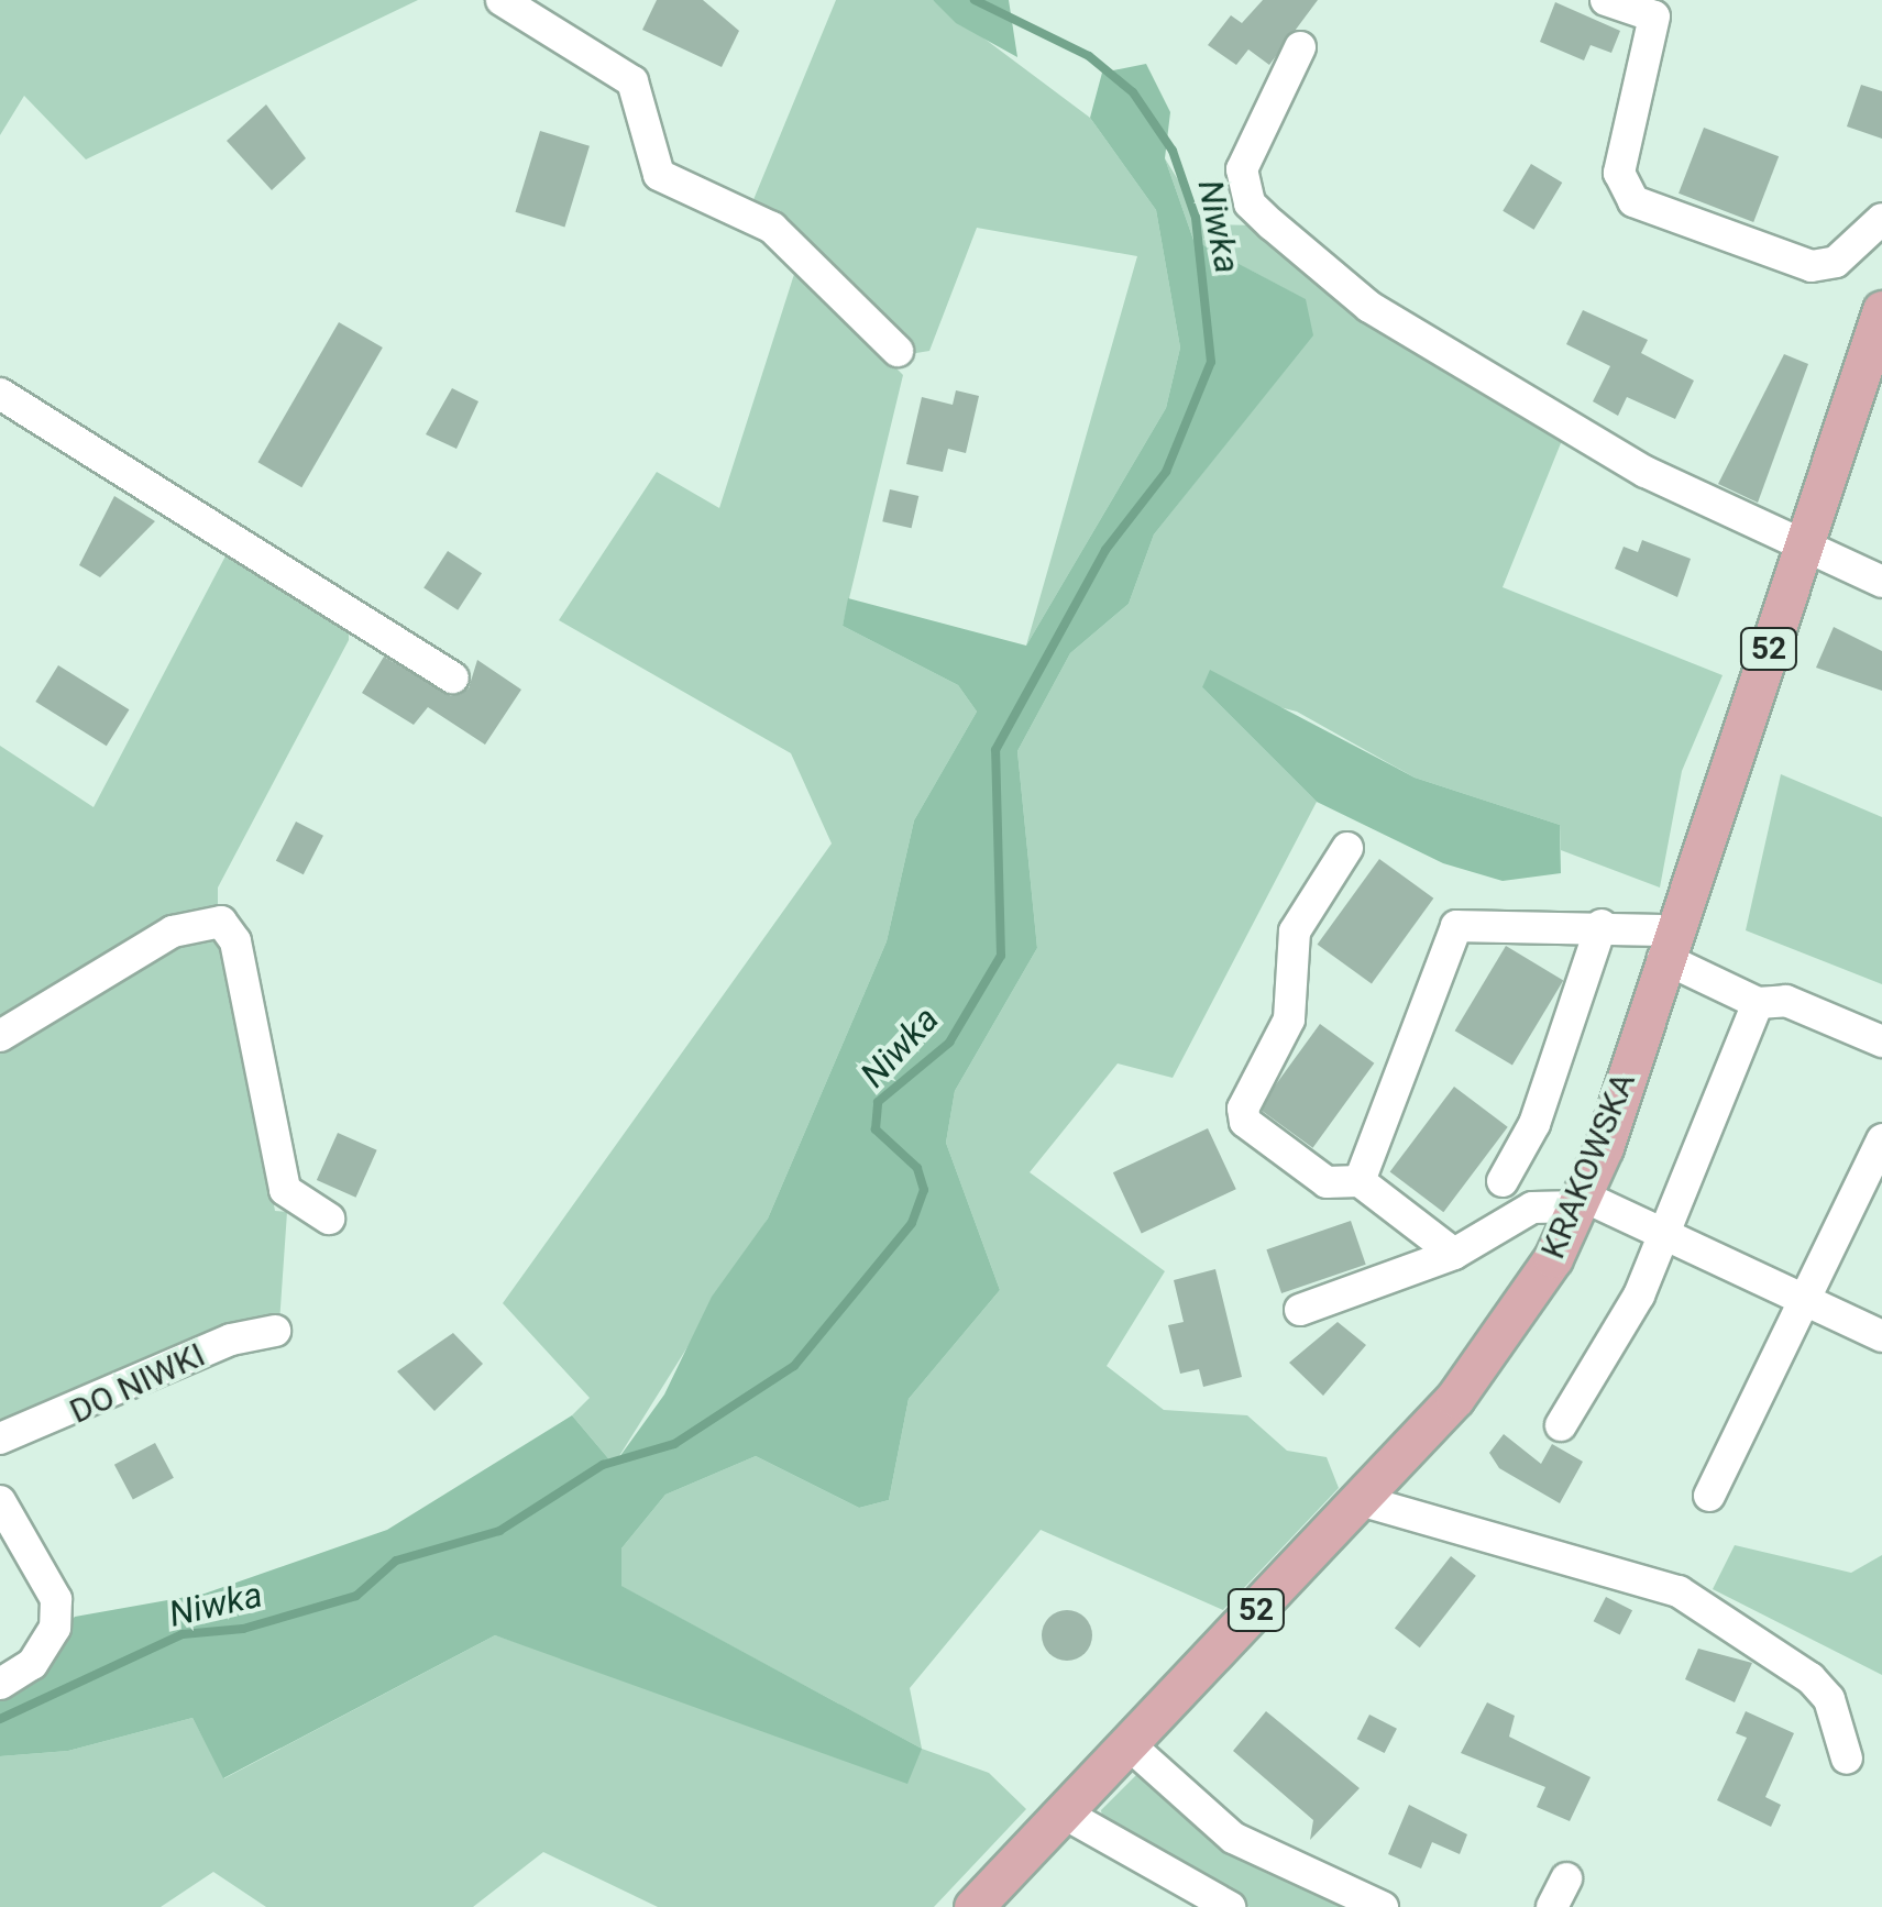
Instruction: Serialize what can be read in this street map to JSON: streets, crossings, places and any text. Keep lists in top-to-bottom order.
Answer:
{
  "streets": {
    "main road": ["52", "KRAKOWSKA"],
    "street": ["DO NIWKI"]
  },
  "water": ["Niwka"]
}
